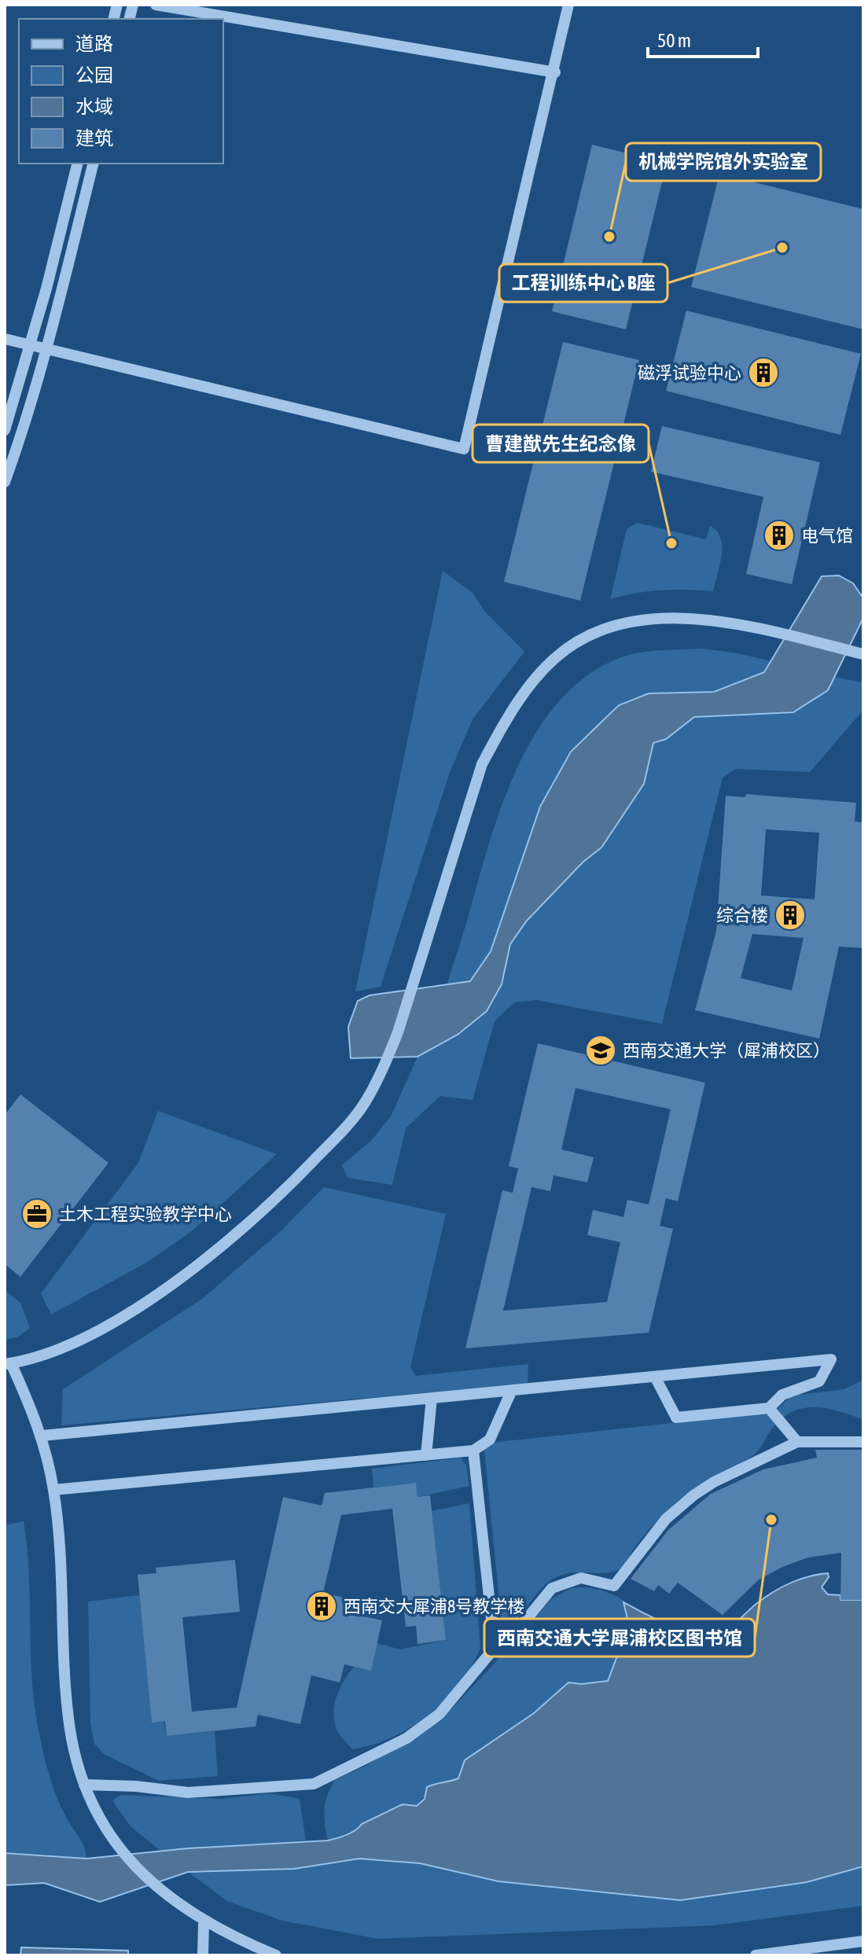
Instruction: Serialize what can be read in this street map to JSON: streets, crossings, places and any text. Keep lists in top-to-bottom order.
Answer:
{
  "places": {
    "other": [
      "机械学院馆外实验室",
      "工程训练中心 B座",
      "曹建猷先生纪念像",
      "西南交通大学犀浦校区图书馆"
    ],
    "building": [
      "磁浮试验中心",
      "电气馆",
      "综合楼",
      "西南交大犀浦8号教学楼"
    ],
    "school or university": ["西南交通大学（犀浦校区）"],
    "office": ["土木工程实验教学中心"]
  },
  "legend": [
    "道路",
    "公园",
    "水域",
    "建筑"
  ],
  "scale_bar": "50 m"
}
